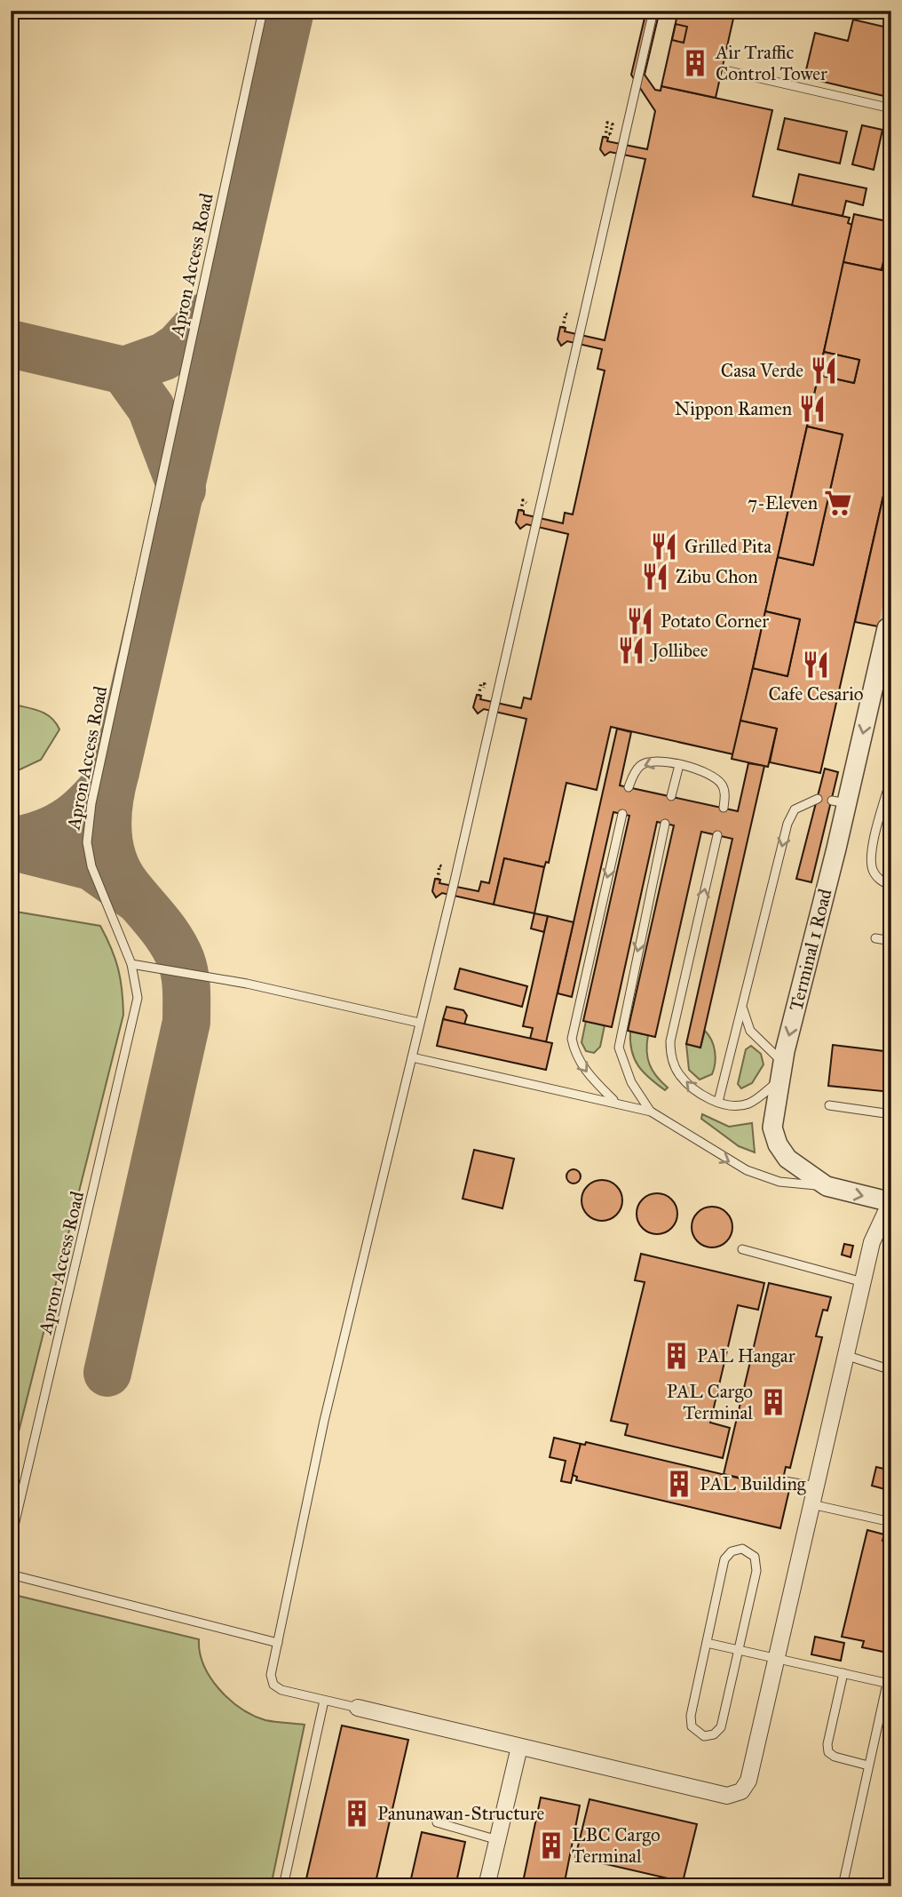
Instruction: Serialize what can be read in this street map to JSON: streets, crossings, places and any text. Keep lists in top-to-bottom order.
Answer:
{
  "streets": {
    "street": ["Terminal 1 Road"],
    "lane": ["Apron Access Road"]
  },
  "places": {
    "building": [
      "Air Traffic Control Tower",
      "PAL Hangar",
      "PAL Cargo Terminal",
      "PAL Building",
      "Panunawan-Structure",
      "LBC Cargo Terminal"
    ],
    "restaurant": [
      "Casa Verde",
      "Nippon Ramen",
      "Grilled Pita",
      "Zibu Chon",
      "Potato Corner",
      "Jollibee",
      "Cafe Cesario"
    ],
    "supermarket": ["7-Eleven"]
  }
}
